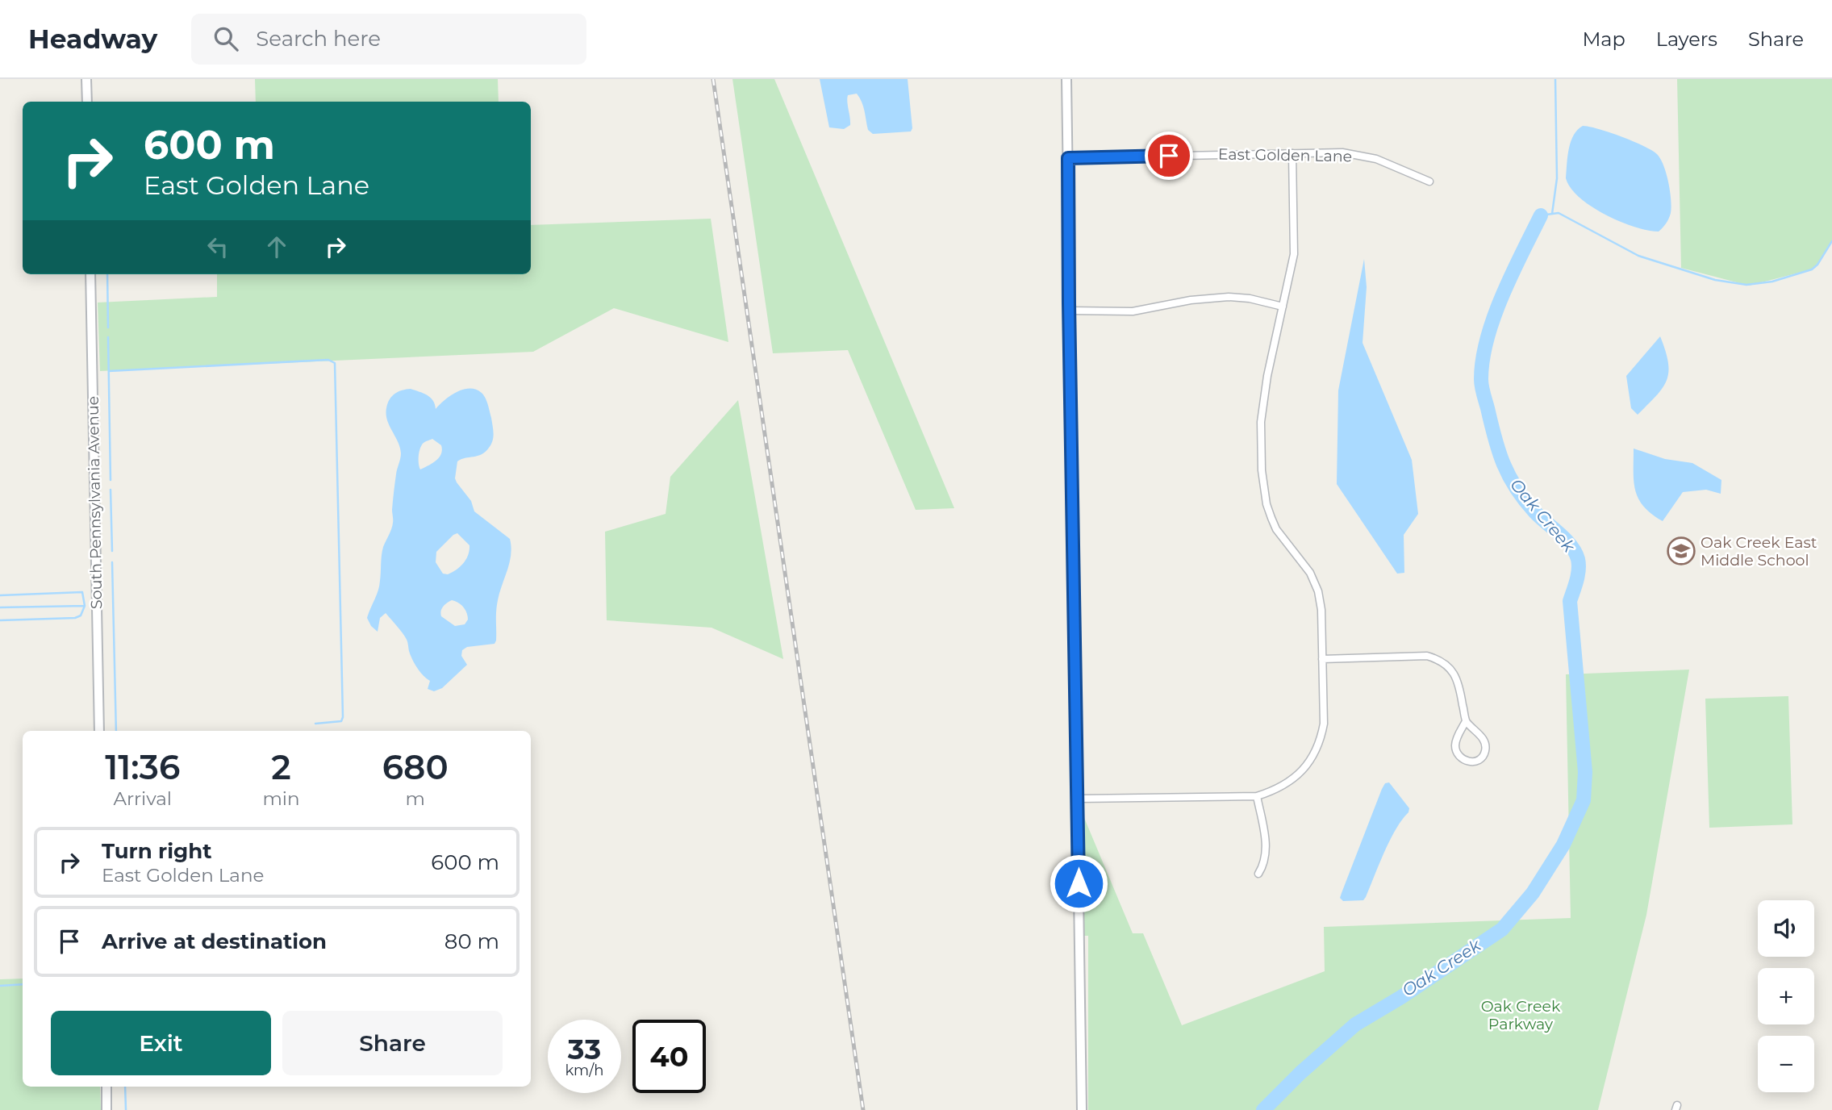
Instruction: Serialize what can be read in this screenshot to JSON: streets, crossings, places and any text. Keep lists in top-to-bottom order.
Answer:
{
  "streets": {
    "street": ["East Golden Lane", "South Pennsylvania Avenue"]
  },
  "water": ["Oak Creek"],
  "parks": ["Oak Creek Parkway"],
  "places": {
    "school or university": ["Oak Creek East Middle School"]
  },
  "page": {
    "header": "Headway",
    "search": "Search here",
    "nav": ["Map", "Layers", "Share"],
    "turn": ["600 m", "East Golden Lane"],
    "eta": [
      "11:36",
      "Arrival",
      "2",
      "min",
      "680",
      "m"
    ],
    "list": [
      {
        "name": "Turn right",
        "note": "East Golden Lane",
        "value": "600 m"
      },
      {
        "name": "Arrive at destination",
        "value": "80 m"
      }
    ],
    "map_buttons": ["+", "−"],
    "buttons": ["Exit", "Share"],
    "speed": "33 km/h",
    "limit": "40"
  }
}
